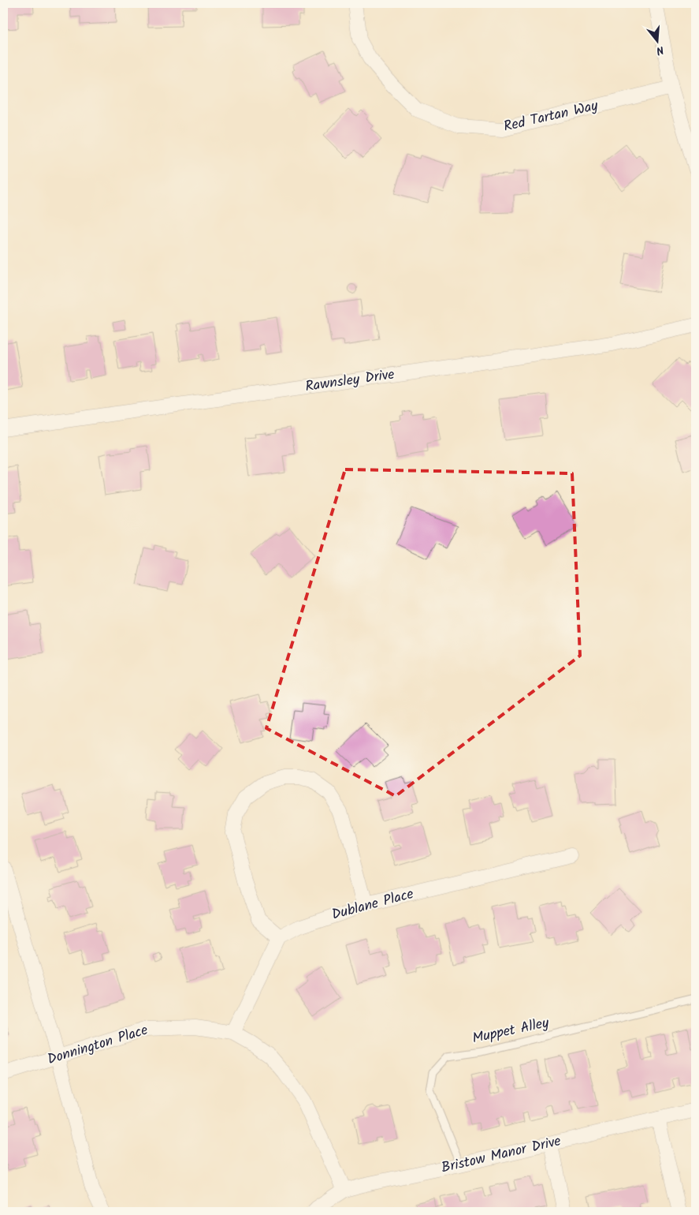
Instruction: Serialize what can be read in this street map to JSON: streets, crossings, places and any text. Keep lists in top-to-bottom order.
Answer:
{
  "streets": {
    "street": [
      "Red Tartan Way",
      "Rawnsley Drive",
      "Dublane Place",
      "Donnington Place",
      "Bristow Manor Drive"
    ],
    "lane": ["Muppet Alley"]
  },
  "crossings": [
    ["Muppet Alley", "Bristow Manor Drive"],
    ["Donnington Place", "Bristow Manor Drive"]
  ],
  "north": "bottom"
}
